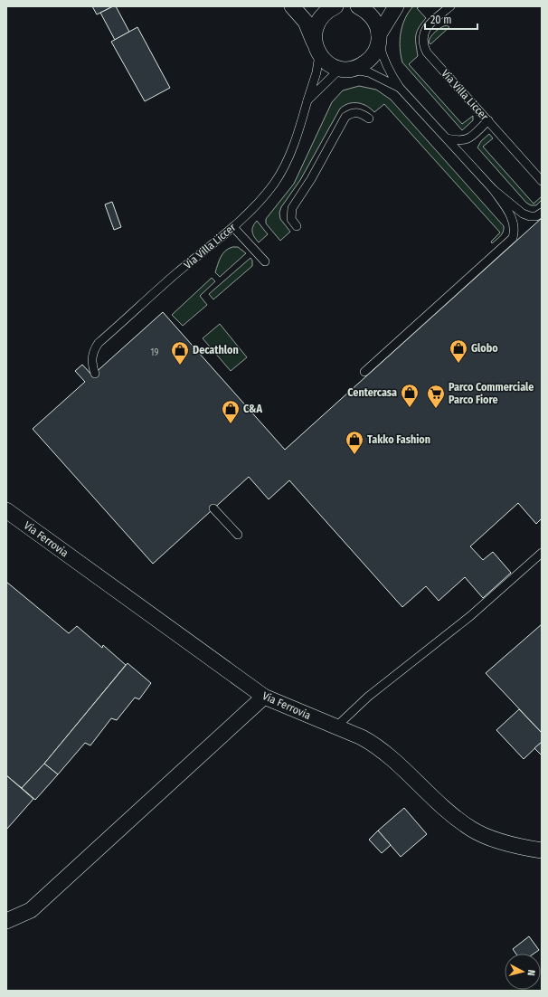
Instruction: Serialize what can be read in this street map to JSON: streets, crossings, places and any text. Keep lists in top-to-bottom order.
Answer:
{
  "streets": {
    "street": ["Via Villa Liccer", "Via Ferrovia"]
  },
  "places": {
    "shop": [
      "Globo",
      "Decathlon",
      "Centercasa",
      "C&A",
      "Takko Fashion"
    ],
    "supermarket": ["Parco Commerciale Parco Fiore"]
  },
  "house_numbers": ["19"],
  "scale_bar": "20 m",
  "north": "right"
}
